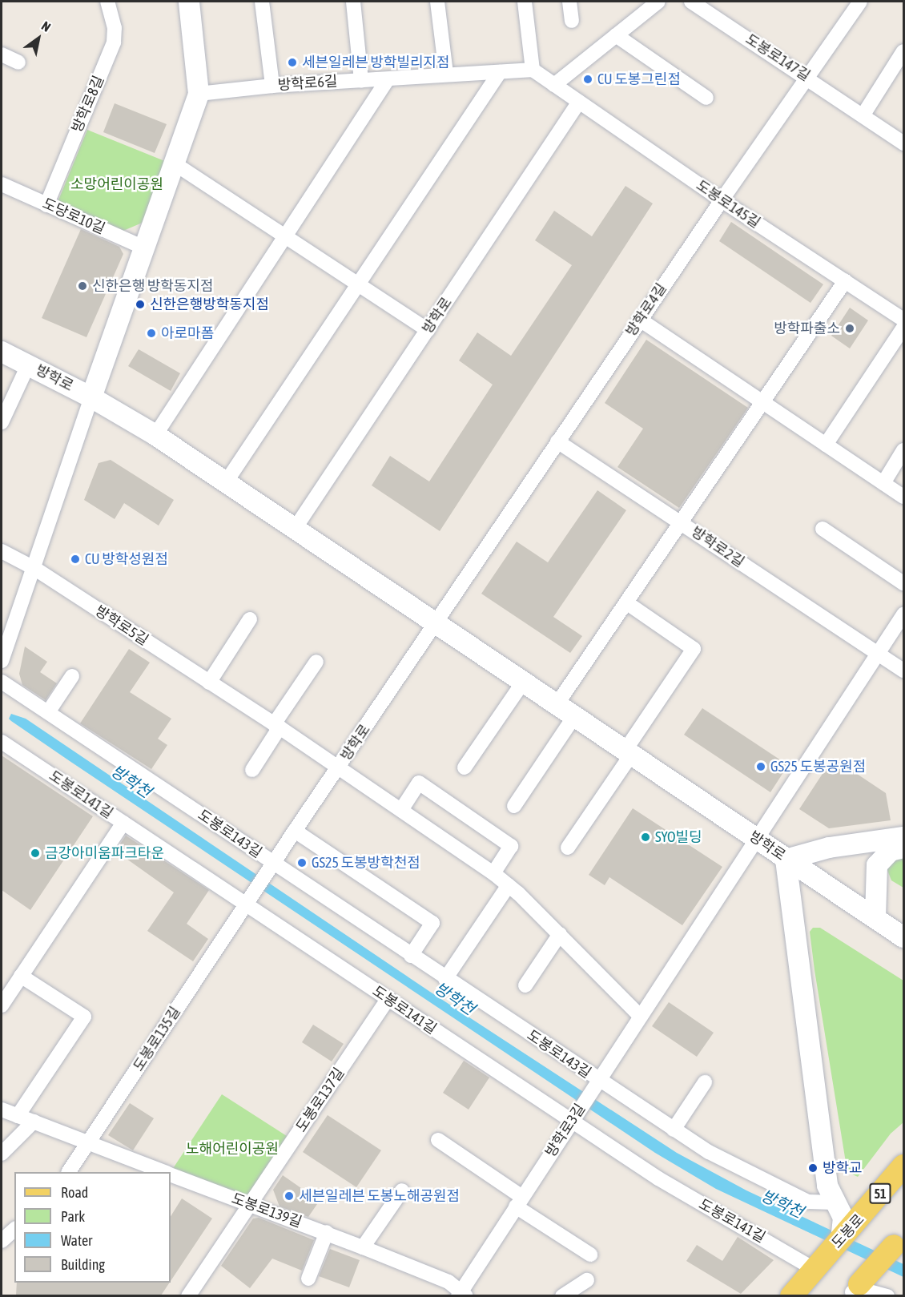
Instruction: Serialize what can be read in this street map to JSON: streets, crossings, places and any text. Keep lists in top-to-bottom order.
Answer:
{
  "streets": {
    "main road": ["방학로", "51", "도봉로"],
    "street": [
      "도봉로147길",
      "방학로6길",
      "방학로8길",
      "도봉로145길",
      "도당로10길",
      "방학로4길",
      "방학로2길",
      "방학로5길",
      "도봉로141길",
      "도봉로143길",
      "도봉로135길",
      "도봉로137길",
      "방학로3길",
      "도봉로139길"
    ]
  },
  "crossings": [
    ["도봉로147길", "방학로4길"],
    ["방학로6길", "도봉로145길"],
    ["방학로8길", "도당로10길"],
    ["도봉로145길", "방학로4길"],
    ["도봉로145길", "방학로"],
    ["방학로4길", "방학로"],
    ["방학로4길", "방학로2길"],
    ["방학로", "방학로5길"],
    ["방학로", "도봉로143길"],
    ["방학로", "도봉로135길"],
    ["방학로", "방학로3길"],
    ["도봉로141길", "도봉로135길"],
    ["도봉로141길", "도봉로137길"],
    ["도봉로141길", "방학로3길"],
    ["도봉로141길", "도봉로"],
    ["도봉로143길", "도봉로135길"],
    ["도봉로143길", "방학로3길"],
    ["도봉로135길", "도봉로139길"],
    ["도봉로137길", "도봉로139길"],
    ["방학로3길", "도봉로139길"]
  ],
  "water": ["방학천"],
  "parks": ["소망어린이공원", "노해어린이공원"],
  "places": [
    "세븐일레븐 방학빌리지점",
    "CU 도봉그린점",
    "신한은행 방학동지점",
    "신한은행방학동지점",
    "방학파출소",
    "아로마폼",
    "CU 방학성원점",
    "GS25 도봉공원점",
    "SYO빌딩",
    "금강아미움파크타운",
    "GS25 도봉방학천점",
    "방학교",
    "세븐일레븐 도봉노해공원점"
  ],
  "legend": [
    "Road",
    "Park",
    "Water",
    "Building"
  ],
  "north": "top right"
}
